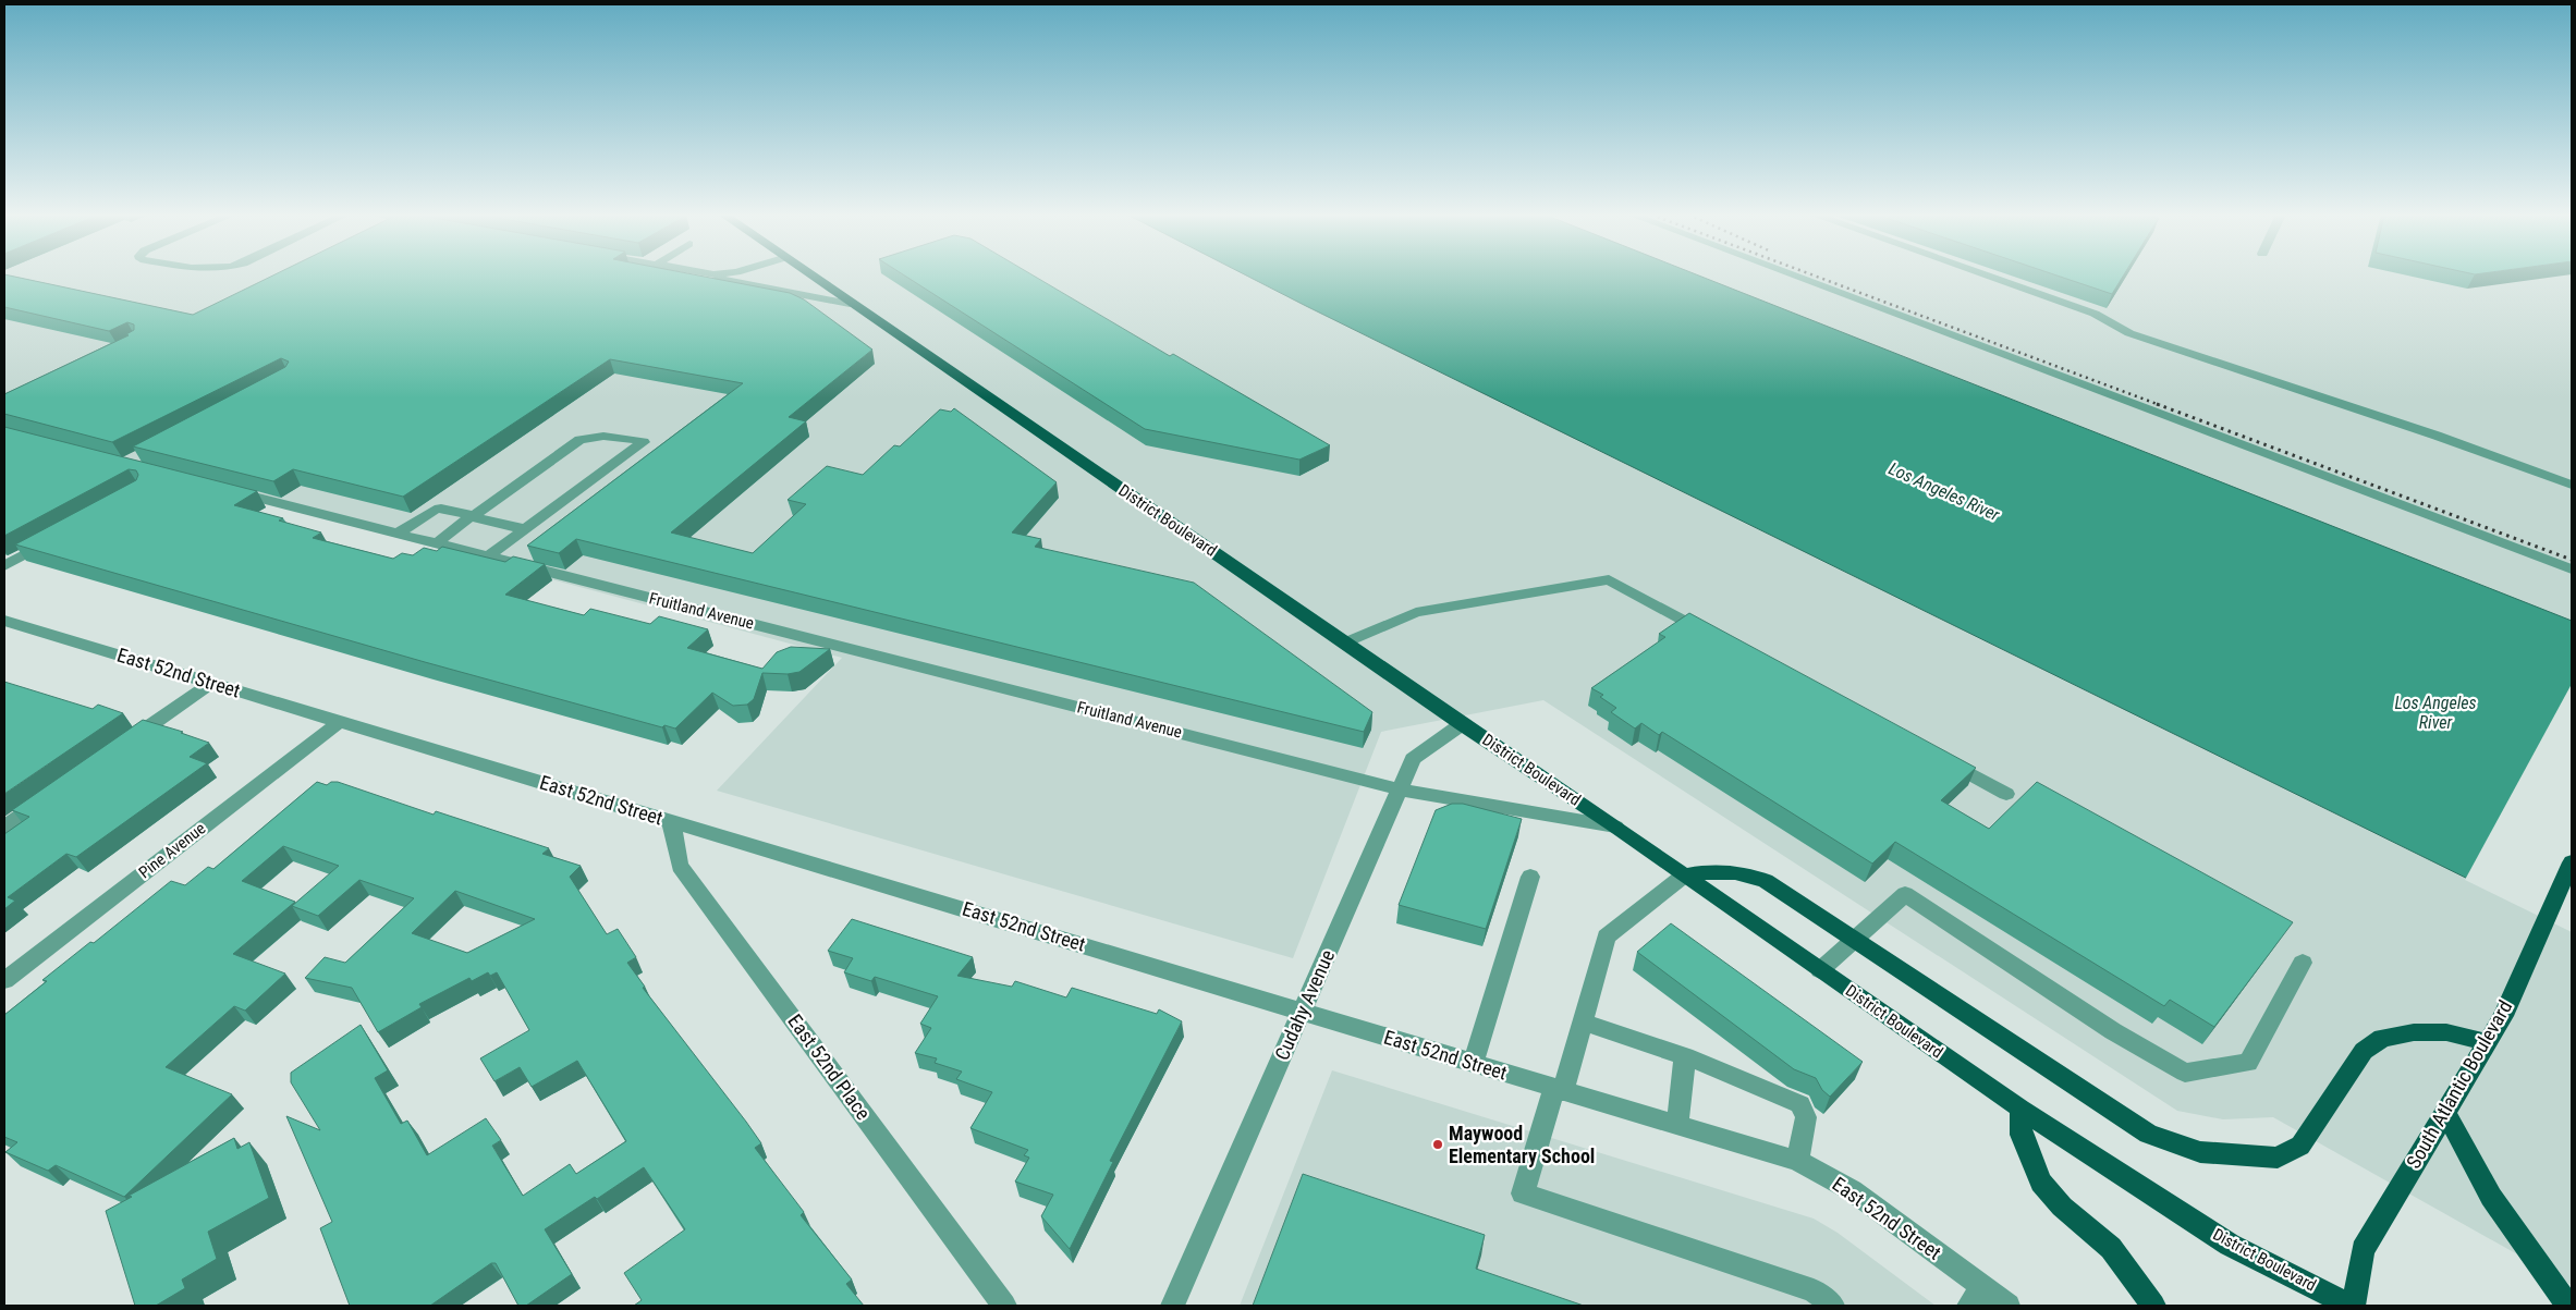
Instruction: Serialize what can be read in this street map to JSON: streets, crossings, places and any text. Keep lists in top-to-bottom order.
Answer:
{
  "streets": {
    "main road": ["District Boulevard", "South Atlantic Boulevard"],
    "street": [
      "Fruitland Avenue",
      "East 52nd Street",
      "Pine Avenue",
      "Cudahy Avenue",
      "East 52nd Place"
    ]
  },
  "crossings": [
    ["District Boulevard", "Fruitland Avenue"],
    ["District Boulevard", "Cudahy Avenue"],
    ["District Boulevard", "South Atlantic Boulevard"],
    ["Fruitland Avenue", "Cudahy Avenue"],
    ["East 52nd Street", "Pine Avenue"],
    ["East 52nd Street", "Cudahy Avenue"],
    ["East 52nd Street", "East 52nd Place"]
  ],
  "water": ["Los Angeles River"],
  "places": ["Maywood Elementary School"]
}
